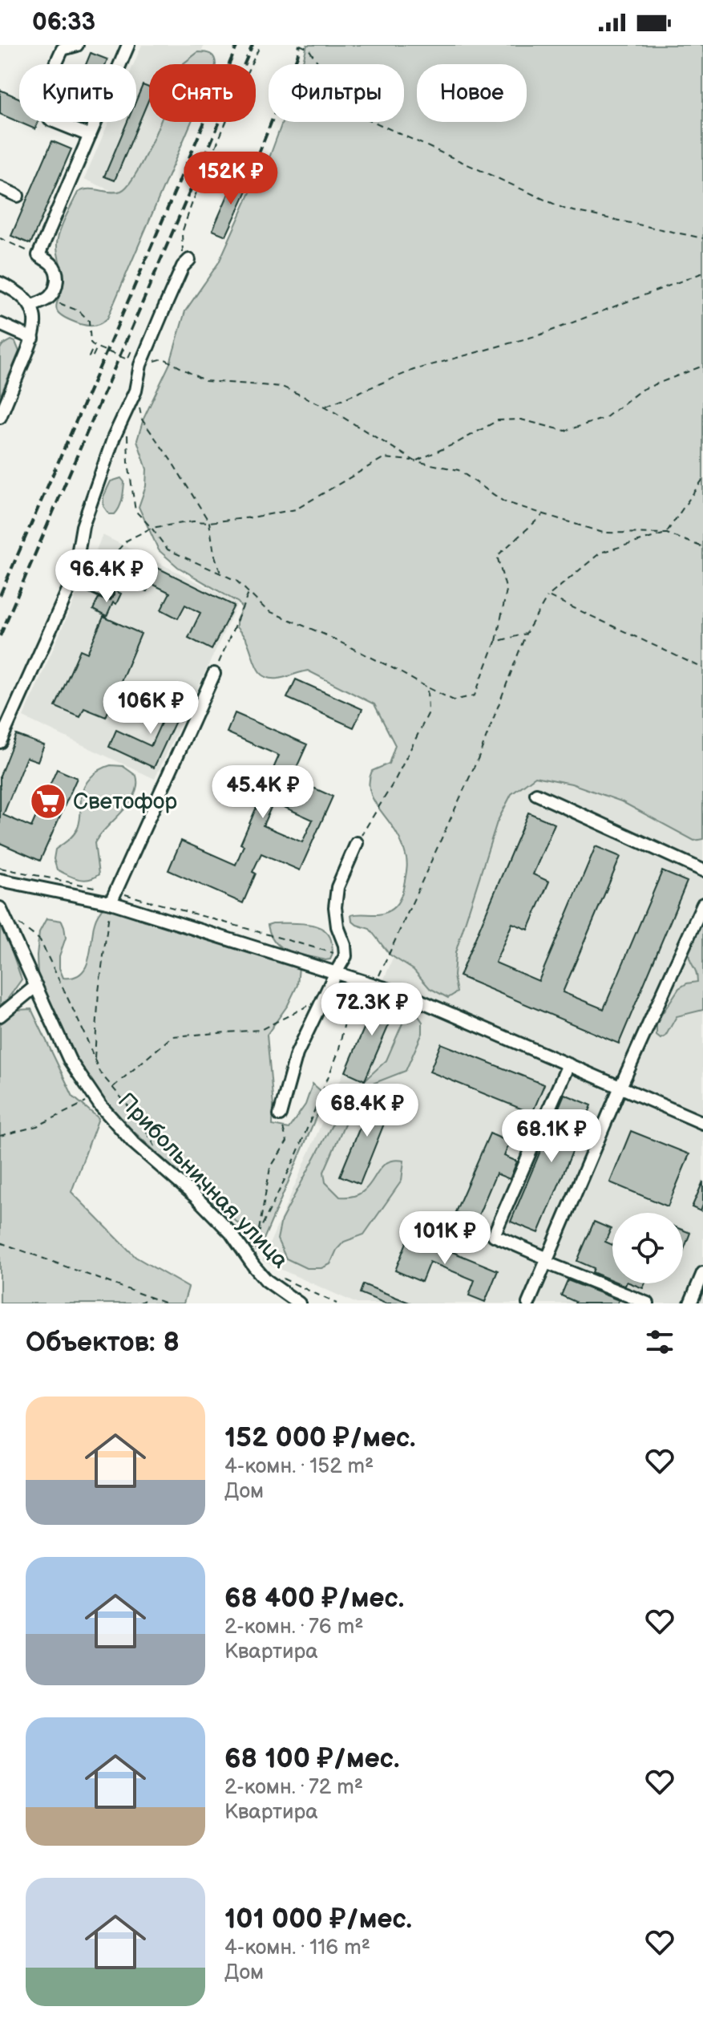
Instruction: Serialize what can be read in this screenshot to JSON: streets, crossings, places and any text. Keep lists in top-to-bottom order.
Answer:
{
  "streets": {
    "street": ["Прибольничная улица"]
  },
  "places": {
    "supermarket": ["Светофор"]
  },
  "page": {
    "status": "06:33",
    "chip": [
      "Купить",
      "Снять",
      "Фильтры",
      "Новое"
    ],
    "price": [
      "152K ₽",
      "96.4K ₽",
      "106K ₽",
      "45.4K ₽",
      "72.3K ₽",
      "68.4K ₽",
      "68.1K ₽",
      "101K ₽"
    ],
    "heading": "Объектов: 8",
    "list": [
      {
        "name": "152 000 ₽/мес.",
        "note": "4-комн. · 152 m² · Дом"
      },
      {
        "name": "68 400 ₽/мес.",
        "note": "2-комн. · 76 m² · Квартира"
      },
      {
        "name": "68 100 ₽/мес.",
        "note": "2-комн. · 72 m² · Квартира"
      },
      {
        "name": "101 000 ₽/мес.",
        "note": "4-комн. · 116 m² · Дом"
      }
    ]
  }
}
